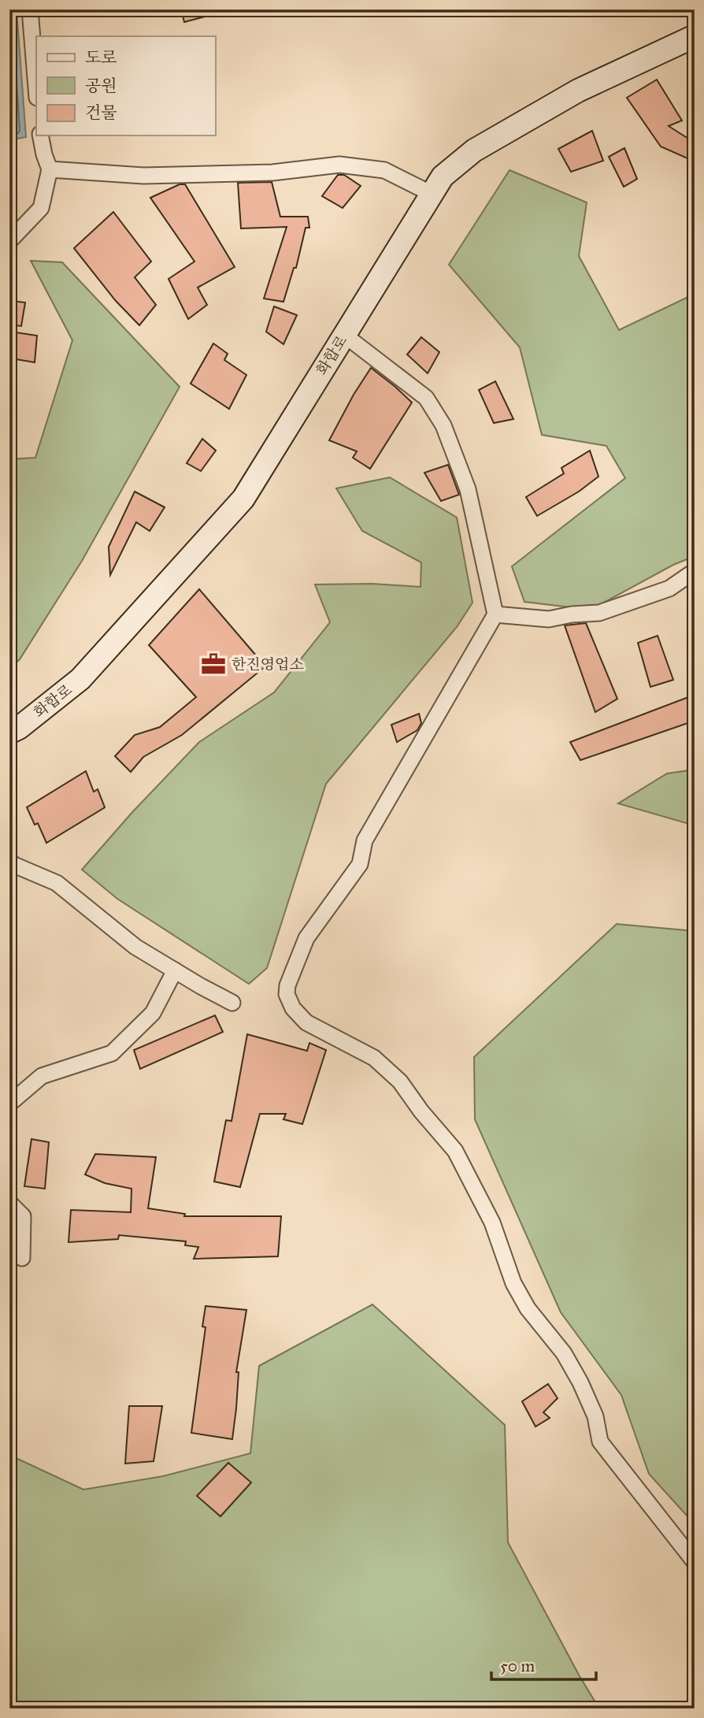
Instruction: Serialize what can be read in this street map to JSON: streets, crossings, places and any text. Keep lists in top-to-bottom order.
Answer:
{
  "streets": {
    "main road": ["화합로"]
  },
  "places": {
    "office": ["한진영업소"]
  },
  "legend": ["도로", "공원", "건물"],
  "scale_bar": "50 m"
}
